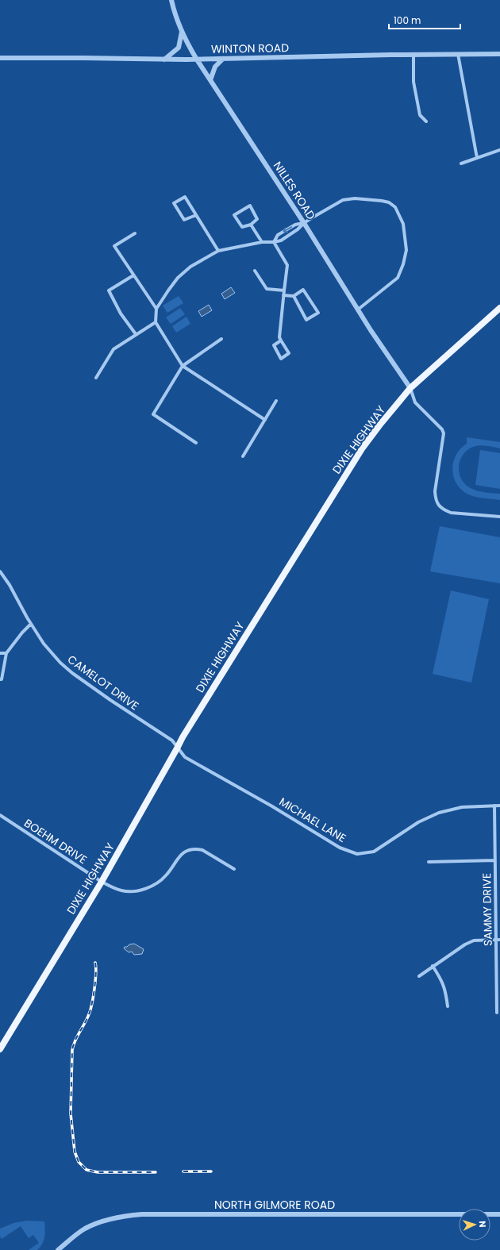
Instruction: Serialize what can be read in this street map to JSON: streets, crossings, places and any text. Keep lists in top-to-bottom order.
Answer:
{
  "streets": {
    "main road": ["DIXIE HIGHWAY"],
    "street": [
      "WINTON ROAD",
      "NILLES ROAD",
      "CAMELOT DRIVE",
      "MICHAEL LANE",
      "BOEHM DRIVE",
      "SAMMY DRIVE",
      "NORTH GILMORE ROAD"
    ]
  },
  "crossings": [
    ["WINTON ROAD", "NILLES ROAD"],
    ["NILLES ROAD", "DIXIE HIGHWAY"],
    ["DIXIE HIGHWAY", "CAMELOT DRIVE"],
    ["DIXIE HIGHWAY", "MICHAEL LANE"],
    ["DIXIE HIGHWAY", "BOEHM DRIVE"],
    ["CAMELOT DRIVE", "MICHAEL LANE"],
    ["MICHAEL LANE", "SAMMY DRIVE"]
  ],
  "scale_bar": "100 m",
  "north": "right"
}
